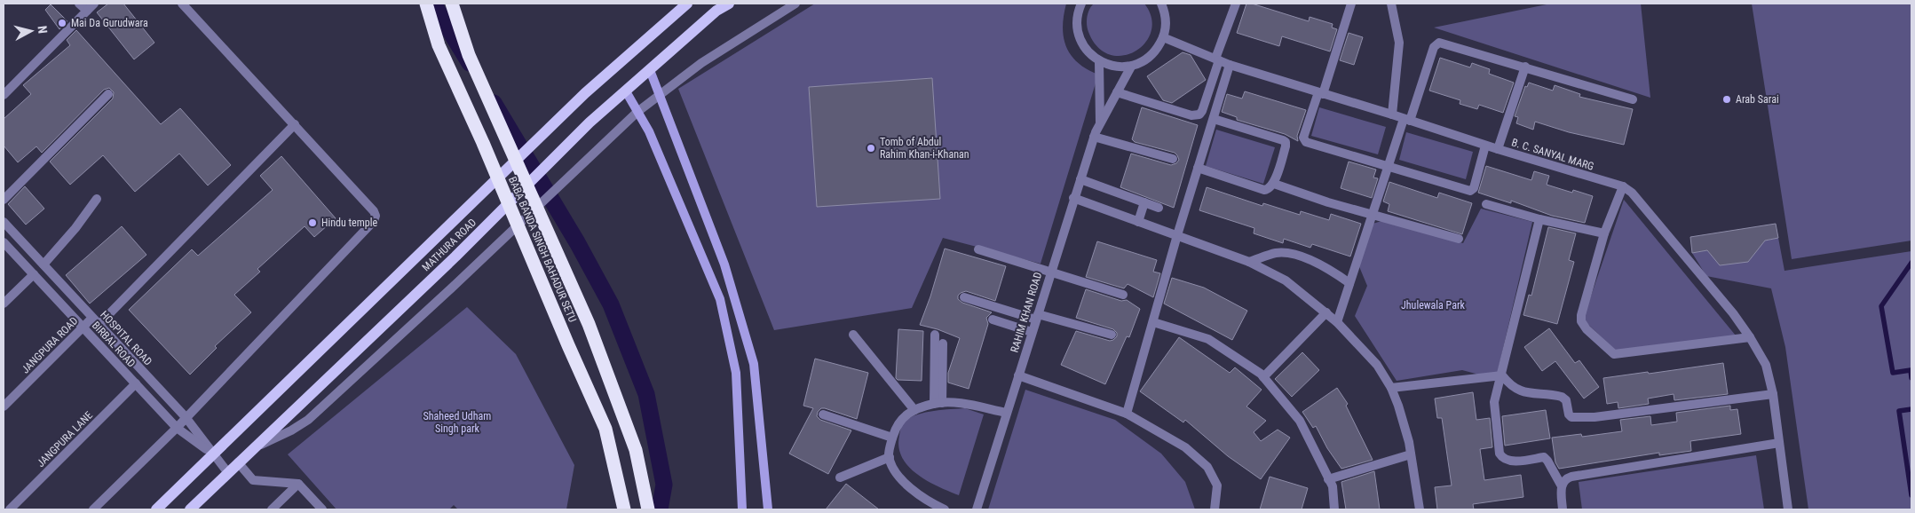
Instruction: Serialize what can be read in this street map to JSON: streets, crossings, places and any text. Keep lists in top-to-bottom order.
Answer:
{
  "streets": {
    "highway": ["BABA BANDA SINGH BAHADUR SETU"],
    "main road": ["MATHURA ROAD"],
    "street": [
      "B. C. SANYAL MARG",
      "RAHIM KHAN ROAD",
      "HOSPITAL ROAD",
      "BIRBAL ROAD",
      "JANGPURA ROAD",
      "JANGPURA LANE"
    ]
  },
  "crossings": [
    ["MATHURA ROAD", "HOSPITAL ROAD"],
    ["MATHURA ROAD", "BIRBAL ROAD"],
    ["HOSPITAL ROAD", "BIRBAL ROAD"],
    ["HOSPITAL ROAD", "JANGPURA ROAD"],
    ["BIRBAL ROAD", "JANGPURA ROAD"],
    ["BIRBAL ROAD", "JANGPURA LANE"]
  ],
  "parks": ["Jhulewala Park", "Shaheed Udham Singh park"],
  "places": [
    "Mai Da Gurudwara",
    "Arab Sarai",
    "Tomb of Abdul Rahim Khan-i-Khanan",
    "Hindu temple"
  ],
  "north": "right"
}
